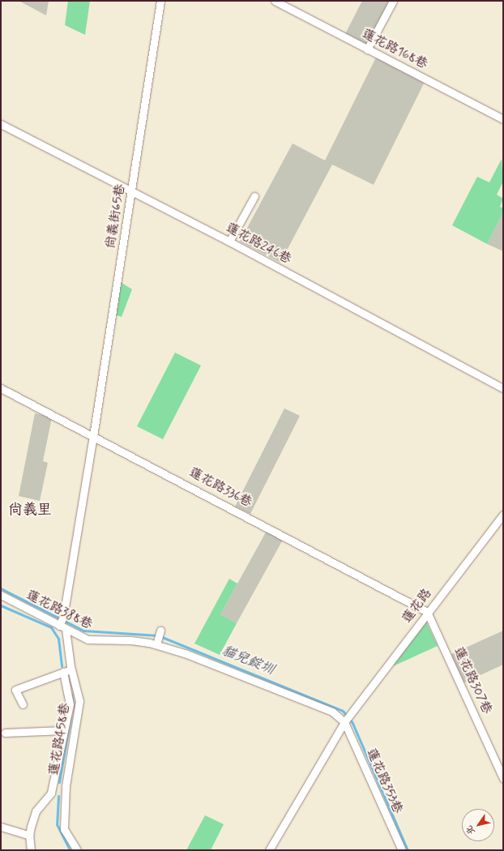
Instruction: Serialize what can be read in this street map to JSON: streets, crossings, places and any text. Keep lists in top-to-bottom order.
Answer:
{
  "streets": {
    "street": [
      "蓮花路168巷",
      "尚義街65巷",
      "蓮花路246巷",
      "蓮花路336巷",
      "蓮花路",
      "蓮花路388巷",
      "蓮花路307巷",
      "蓮花路458巷",
      "蓮花路353巷"
    ]
  },
  "crossings": [
    ["尚義街65巷", "蓮花路246巷"],
    ["尚義街65巷", "蓮花路336巷"],
    ["尚義街65巷", "蓮花路388巷"],
    ["尚義街65巷", "蓮花路458巷"],
    ["蓮花路336巷", "蓮花路"],
    ["蓮花路336巷", "蓮花路307巷"],
    ["蓮花路", "蓮花路388巷"],
    ["蓮花路", "蓮花路307巷"],
    ["蓮花路", "蓮花路353巷"],
    ["蓮花路388巷", "蓮花路458巷"],
    ["蓮花路388巷", "蓮花路353巷"]
  ],
  "districts": ["尚義里"],
  "water": ["貓兒錠圳"],
  "north": "bottom left"
}
